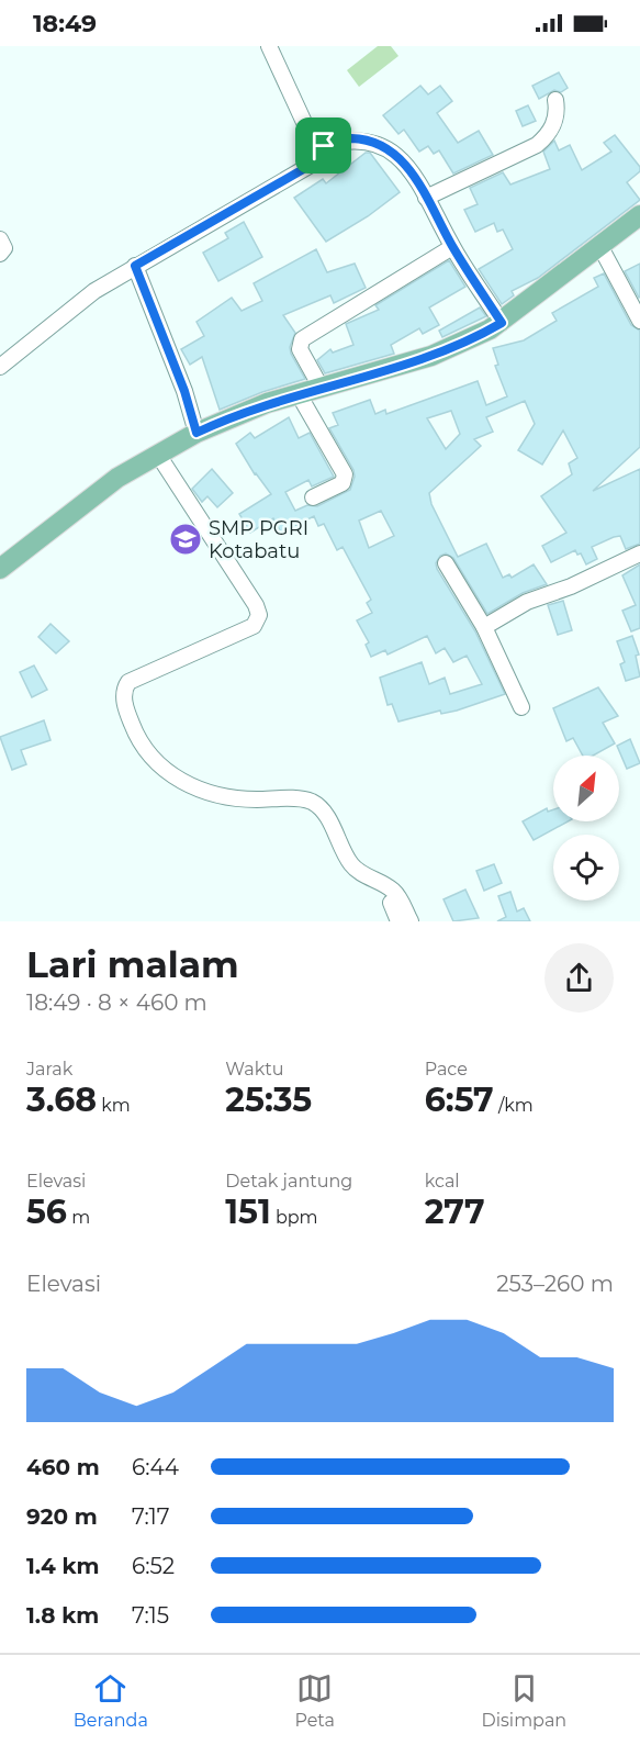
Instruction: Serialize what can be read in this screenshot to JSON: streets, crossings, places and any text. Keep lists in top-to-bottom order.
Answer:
{
  "places": {
    "school or university": ["SMP PGRI Kotabatu"]
  },
  "north": "top right",
  "page": {
    "status": "18:49",
    "heading": ["Lari malam", "18:49 · 8 × 460 m"],
    "stats": [
      ["Jarak", "3.68 km"],
      ["Waktu", "25:35"],
      ["Pace", "6:57 /km"],
      ["Elevasi", "56 m"],
      ["Detak jantung", "151 bpm"],
      ["kcal", "277"]
    ],
    "chart": ["Elevasi", "253–260 m"],
    "list": [
      {
        "name": "460 m",
        "note": "6:44"
      },
      {
        "name": "920 m",
        "note": "7:17"
      },
      {
        "name": "1.4 km",
        "note": "6:52"
      },
      {
        "name": "1.8 km",
        "note": "7:15"
      }
    ],
    "tabs": ["Beranda", "Peta", "Disimpan"]
  }
}
